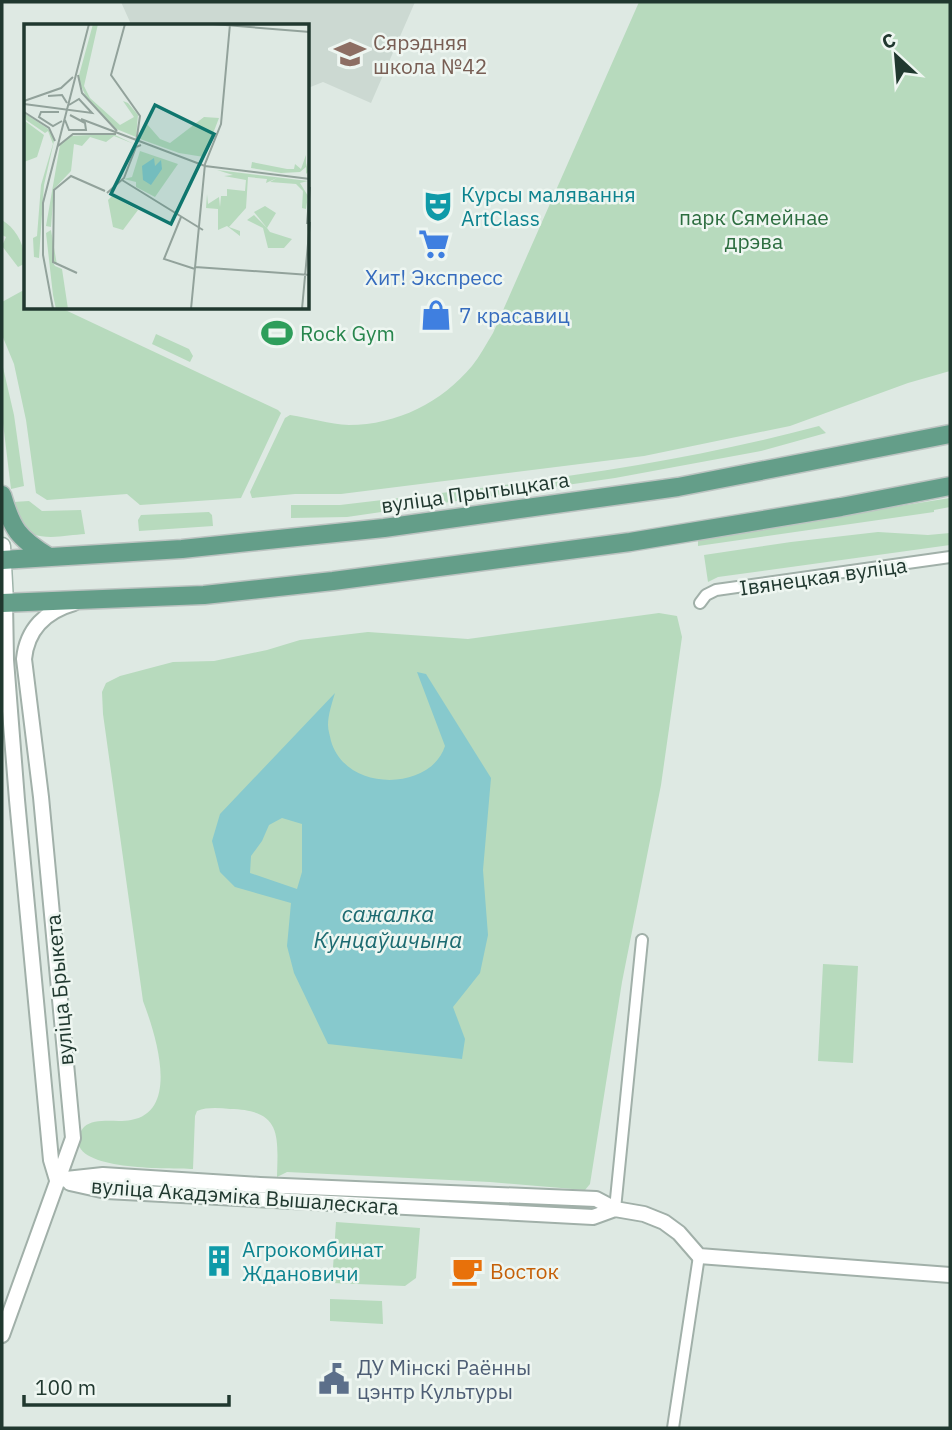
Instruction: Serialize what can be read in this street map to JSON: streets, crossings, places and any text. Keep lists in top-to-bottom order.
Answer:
{
  "streets": {
    "main road": ["вуліца Прытыцкага"],
    "street": ["Івянецкая вуліца", "вуліца Брыкета", "вуліца Акадэміка Вышалескага"]
  },
  "crossings": [
    ["вуліца Брыкета", "вуліца Акадэміка Вышалескага"]
  ],
  "water": ["сажалка Кунцаўшчына"],
  "parks": ["парк Сямейнае дрэва"],
  "places": {
    "school or university": ["Сярэдняя школа №42"],
    "theatre": ["Курсы малявання ArtClass"],
    "supermarket": ["Хит! Экспресс"],
    "shop": ["7 красавиц"],
    "sports": ["Rock Gym"],
    "building": ["Агрокомбинат Ждановичи"],
    "cafe": ["Восток"],
    "public building": ["ДУ Мінскі Раённы цэнтр Культуры"]
  },
  "scale_bar": "100 m",
  "north": "top left"
}
